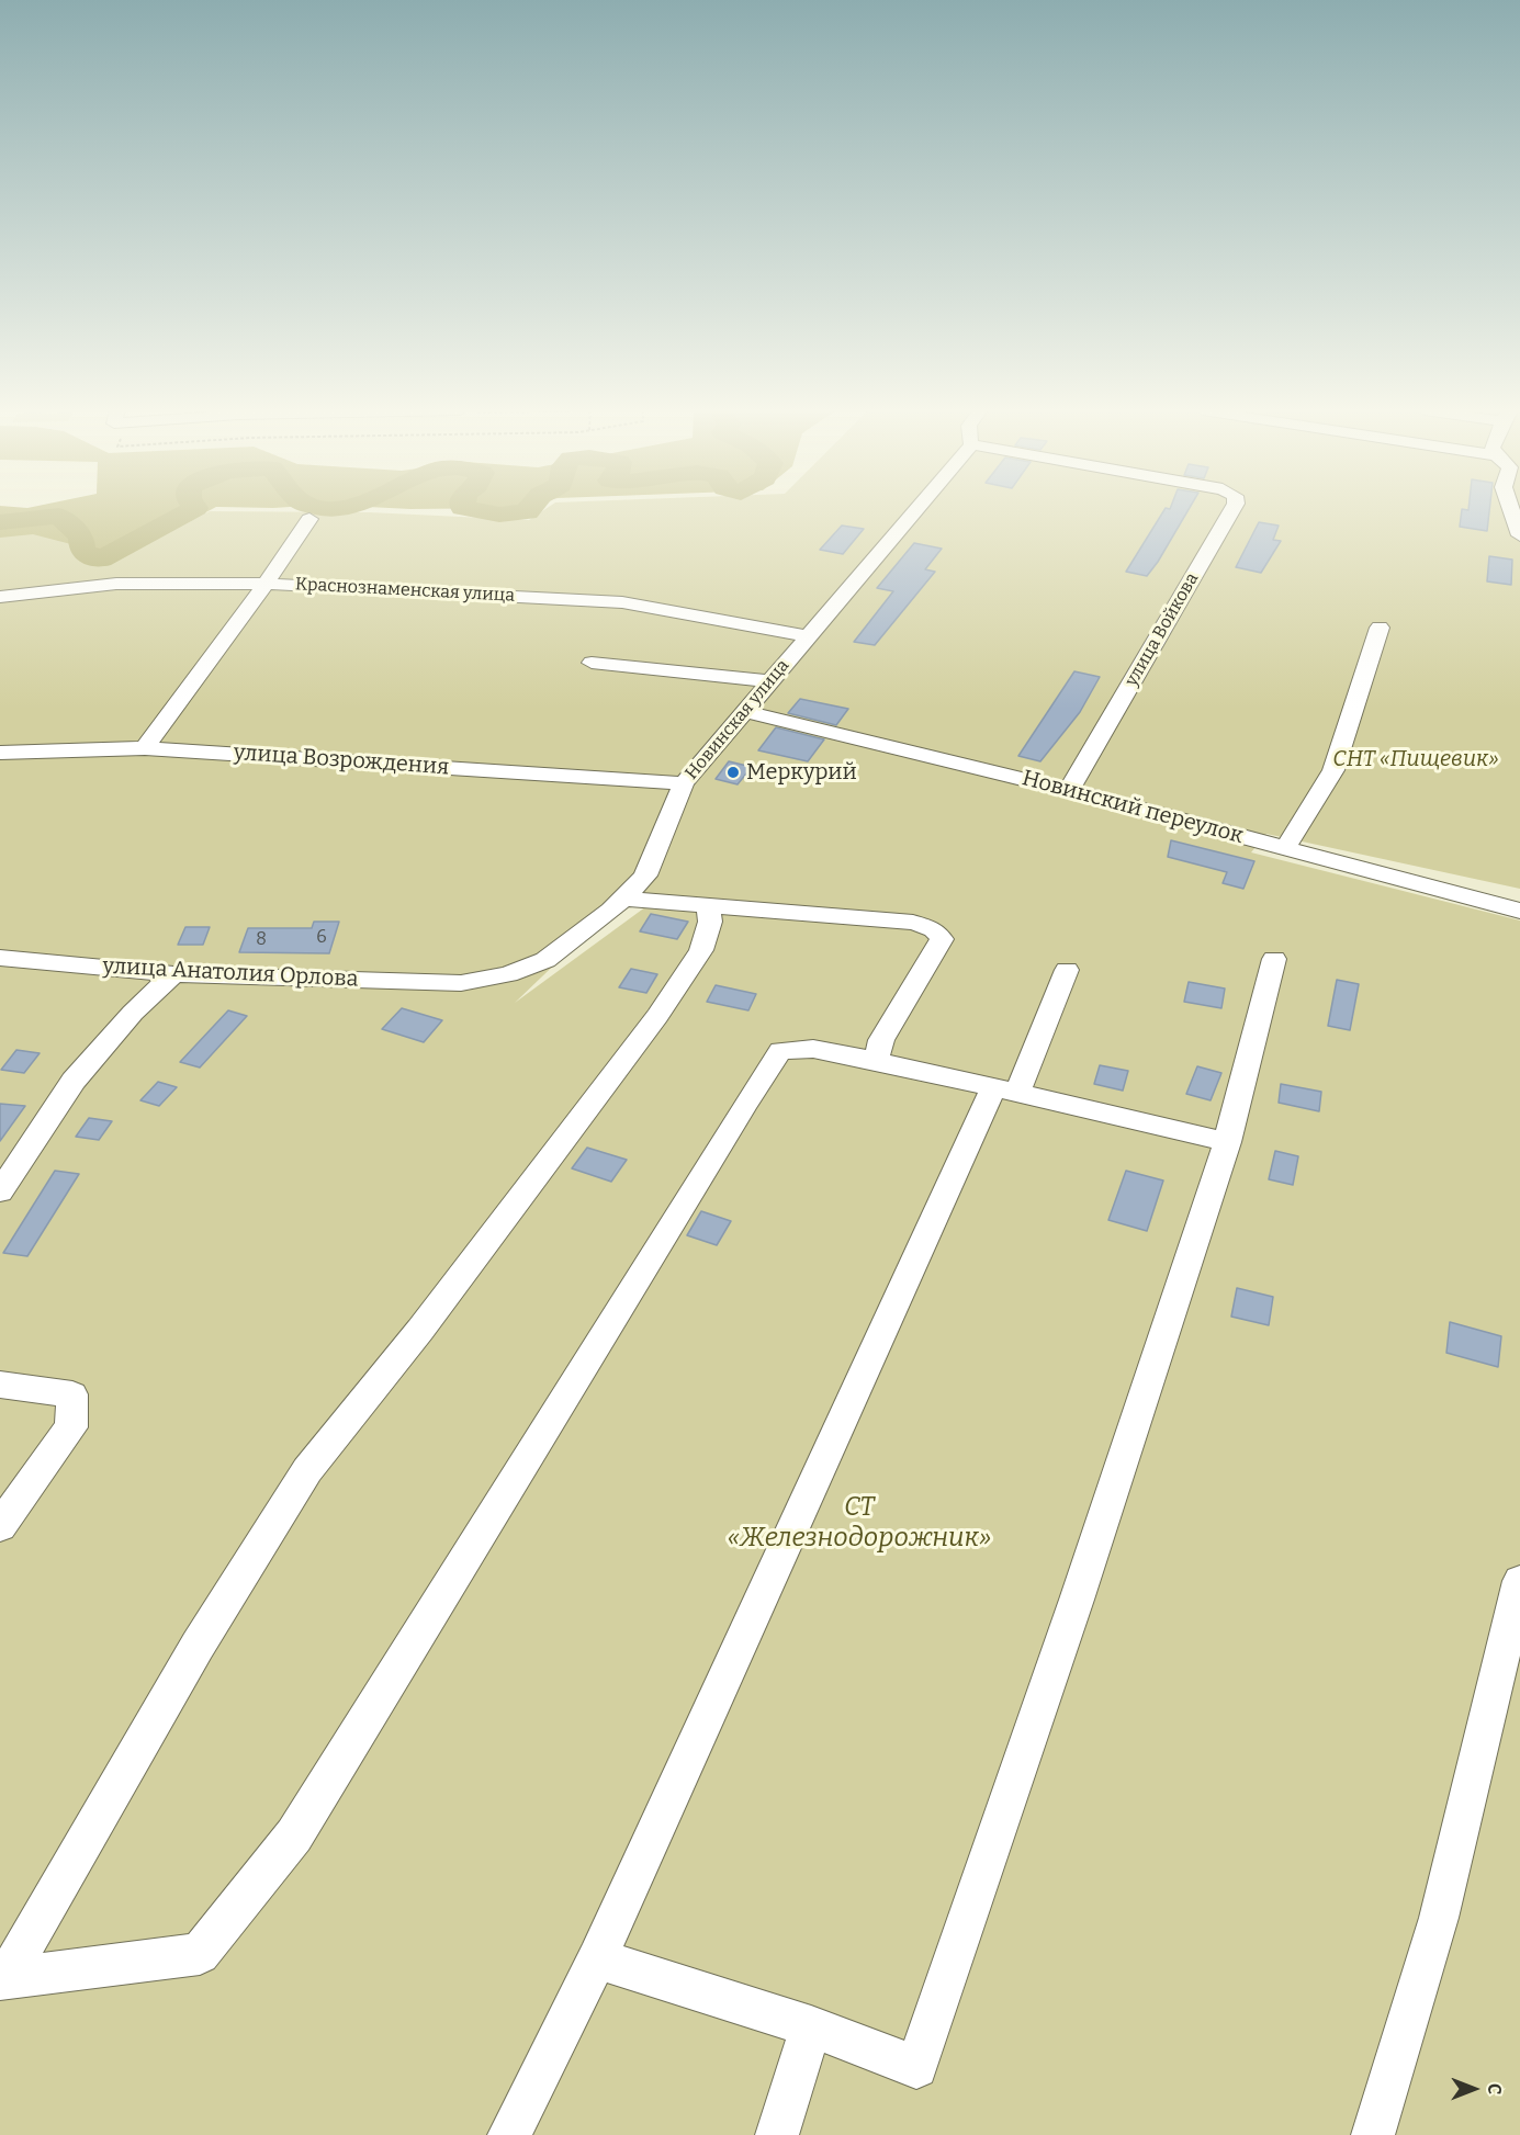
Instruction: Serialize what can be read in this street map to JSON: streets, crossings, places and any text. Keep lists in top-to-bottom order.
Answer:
{
  "streets": {
    "street": [
      "Краснознаменская улица",
      "улица Войкова",
      "Новинская улица",
      "улица Возрождения",
      "Новинский переулок",
      "улица Анатолия Орлова"
    ]
  },
  "crossings": [
    ["Краснознаменская улица", "Новинская улица"],
    ["улица Войкова", "Новинский переулок"],
    ["Новинская улица", "улица Возрождения"],
    ["Новинская улица", "Новинский переулок"],
    ["Новинская улица", "улица Анатолия Орлова"]
  ],
  "parks": ["СНТ «Пищевик»", "СТ «Железнодорожник»"],
  "places": ["Меркурий"],
  "house_numbers": ["6", "8"],
  "north": "right"
}
